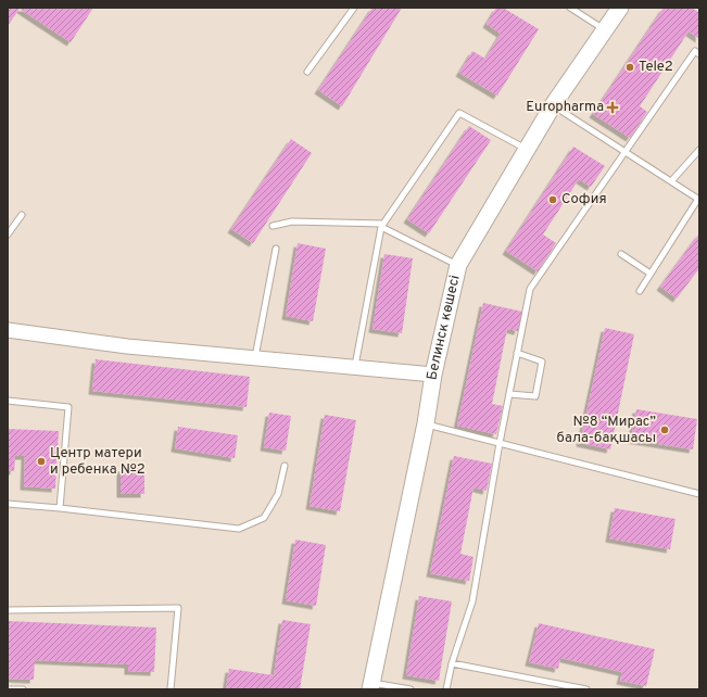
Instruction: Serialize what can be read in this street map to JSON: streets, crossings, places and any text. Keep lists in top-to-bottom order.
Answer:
{
  "streets": {
    "main road": ["Белинск көшесі"]
  },
  "places": {
    "other": [
      "Tele2",
      "София",
      "№8 “Мирас” бала-бақшасы",
      "Центр матери и ребенка №2"
    ],
    "health": ["Europharma"]
  }
}
